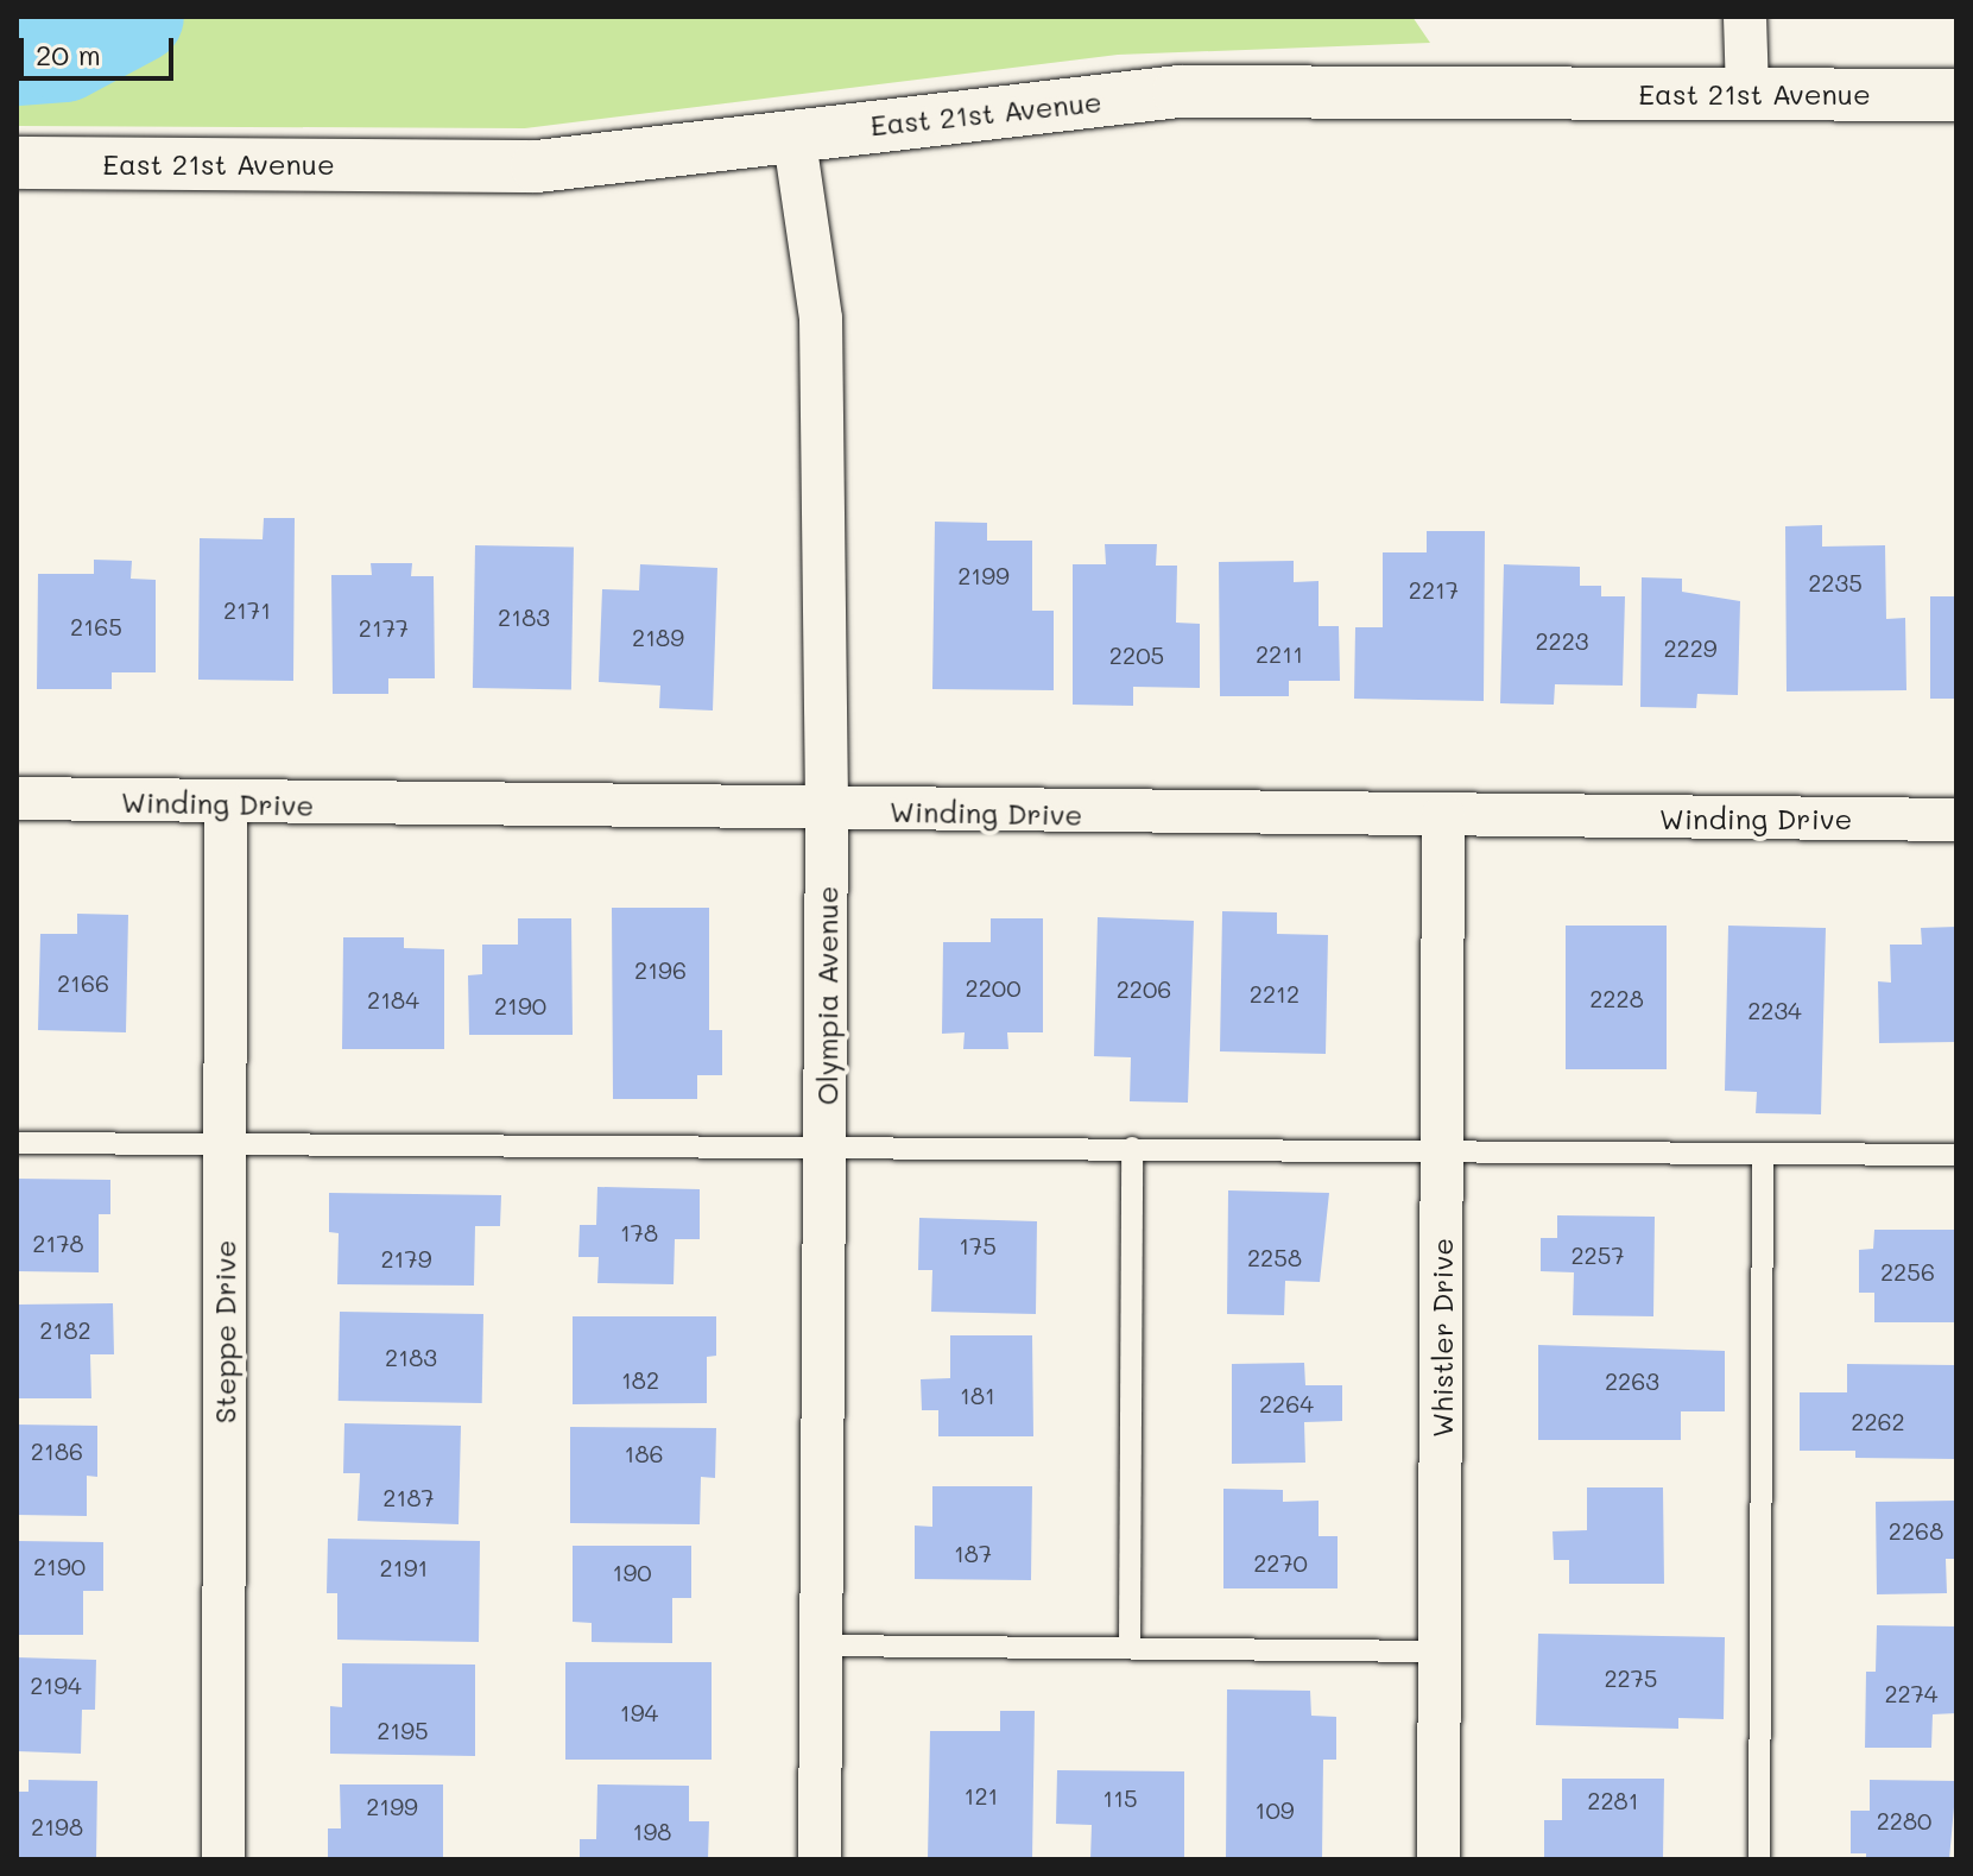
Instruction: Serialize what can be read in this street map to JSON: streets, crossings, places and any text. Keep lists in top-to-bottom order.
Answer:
{
  "streets": {
    "street": [
      "East 21st Avenue",
      "Winding Drive",
      "Olympia Avenue",
      "Steppe Drive",
      "Whistler Drive"
    ]
  },
  "crossings": [
    ["East 21st Avenue", "Olympia Avenue"],
    ["Winding Drive", "Olympia Avenue"],
    ["Winding Drive", "Steppe Drive"],
    ["Winding Drive", "Whistler Drive"]
  ],
  "house_numbers": [
    "2199",
    "2235",
    "2217",
    "2171",
    "2183",
    "2165",
    "2177",
    "2189",
    "2223",
    "2229",
    "2211",
    "2205",
    "2196",
    "2166",
    "2200",
    "2206",
    "2212",
    "2228",
    "2184",
    "2190",
    "2234",
    "178",
    "2178",
    "175",
    "2257",
    "2258",
    "2179",
    "2256",
    "2182",
    "2183",
    "182",
    "2263",
    "181",
    "2264",
    "2262",
    "2186",
    "186",
    "2187",
    "2268",
    "187",
    "2270",
    "2190",
    "2191",
    "190",
    "2275",
    "2194",
    "2274",
    "194",
    "2195",
    "121",
    "115",
    "2281",
    "2199",
    "109",
    "2280",
    "2198",
    "198"
  ],
  "scale_bar": "20 m"
}
